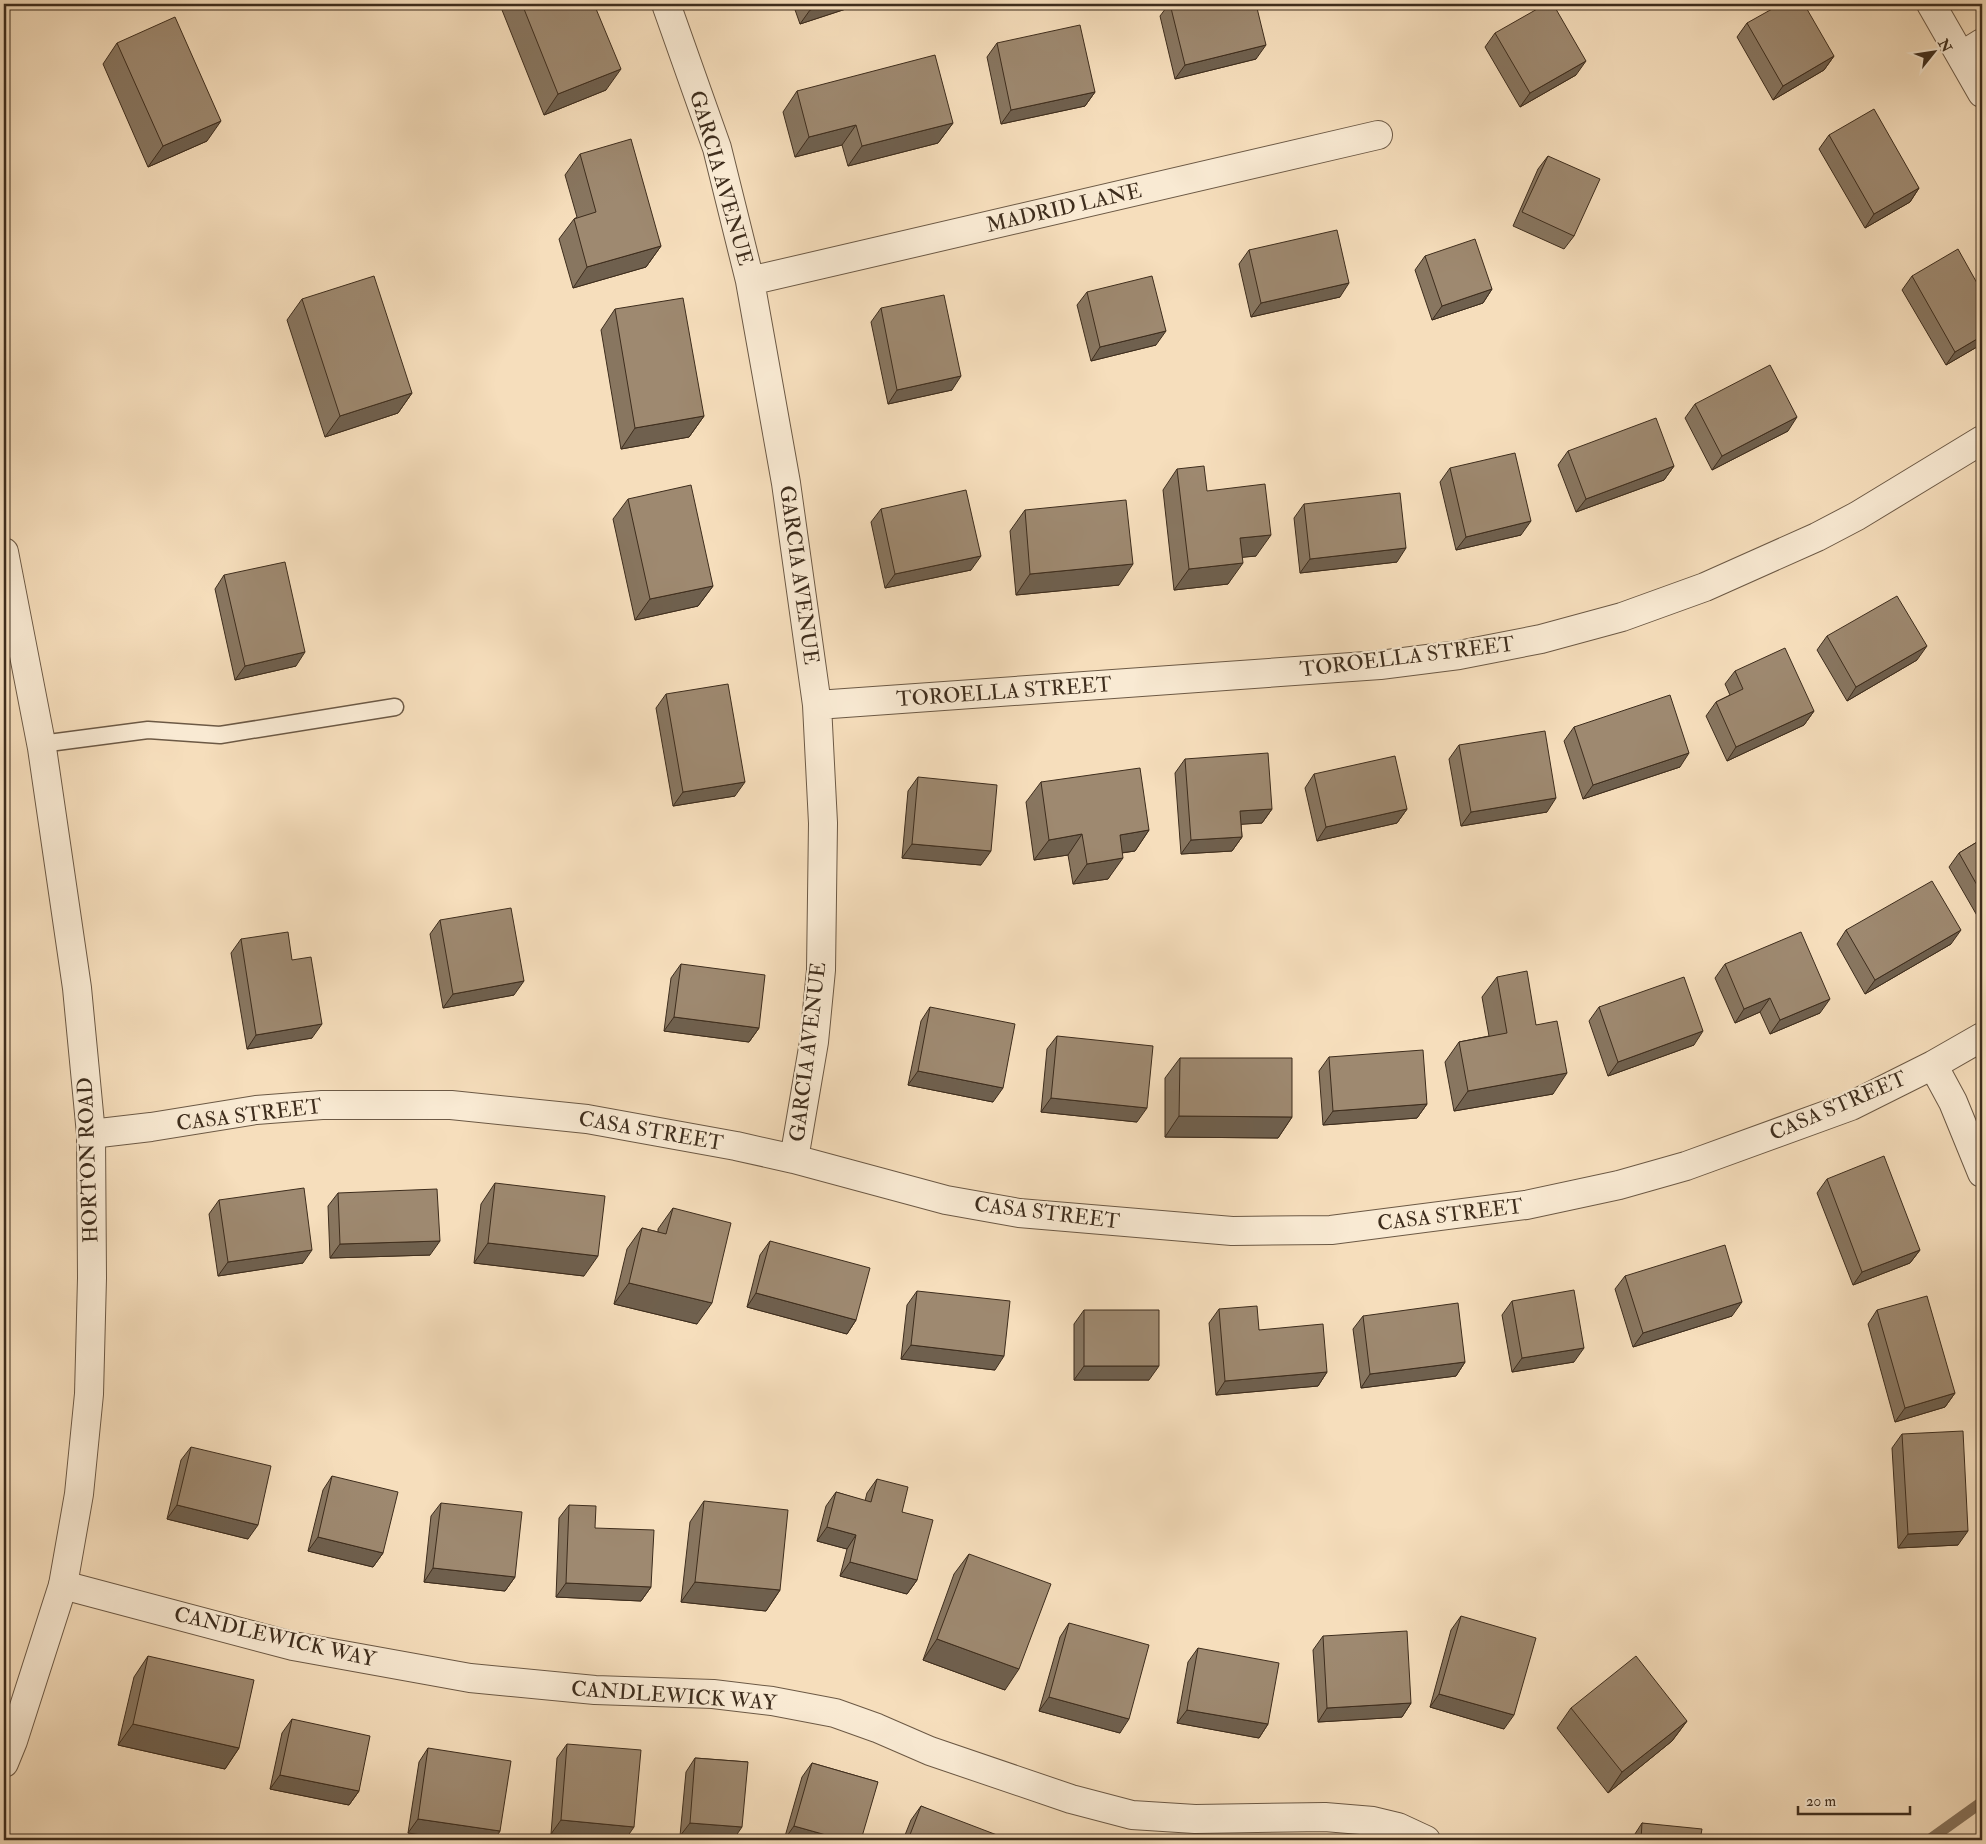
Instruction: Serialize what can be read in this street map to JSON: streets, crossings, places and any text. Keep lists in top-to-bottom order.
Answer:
{
  "streets": {
    "street": [
      "GARCIA AVENUE",
      "MADRID LANE",
      "TOROELLA STREET",
      "CASA STREET",
      "HORTON ROAD",
      "CANDLEWICK WAY"
    ]
  },
  "crossings": [
    ["GARCIA AVENUE", "MADRID LANE"],
    ["GARCIA AVENUE", "TOROELLA STREET"],
    ["GARCIA AVENUE", "CASA STREET"],
    ["CASA STREET", "HORTON ROAD"],
    ["HORTON ROAD", "CANDLEWICK WAY"]
  ],
  "scale_bar": "20 m",
  "north": "top right"
}
